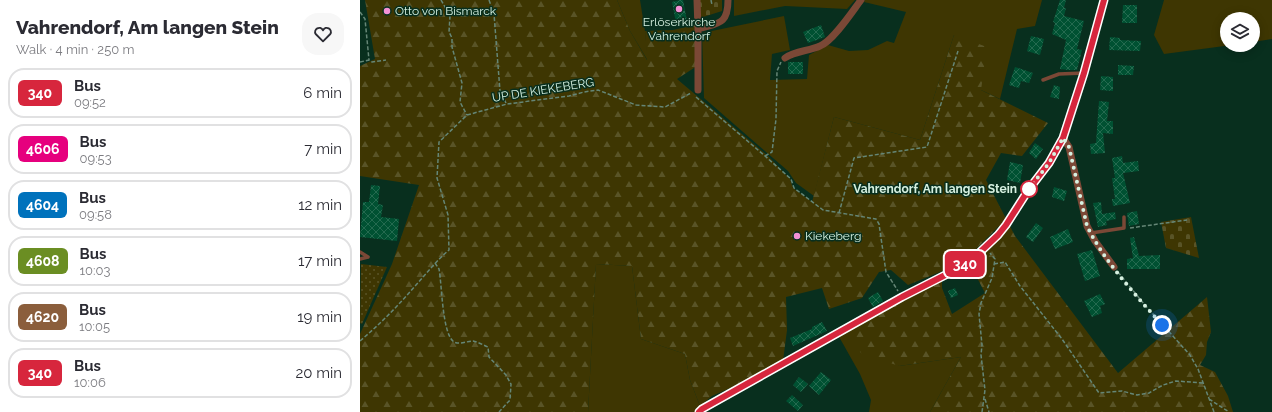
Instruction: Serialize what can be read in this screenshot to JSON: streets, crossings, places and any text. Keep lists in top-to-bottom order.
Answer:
{
  "streets": {
    "path": ["UP DE KIEKEBERG"]
  },
  "places": [
    "Erlöserkirche Vahrendorf",
    "Otto von Bismarck",
    "Vahrendorf, Am langen Stein",
    "Kiekeberg"
  ],
  "lines": ["bus line 340"],
  "page": {
    "heading": ["Vahrendorf, Am langen Stein", "Walk · 4 min · 250 m"],
    "on_map": "340",
    "list": [
      {
        "mark": "340",
        "name": "Bus",
        "note": "09:52",
        "value": "6 min"
      },
      {
        "mark": "4606",
        "name": "Bus",
        "note": "09:53",
        "value": "7 min"
      },
      {
        "mark": "4604",
        "name": "Bus",
        "note": "09:58",
        "value": "12 min"
      },
      {
        "mark": "4608",
        "name": "Bus",
        "note": "10:03",
        "value": "17 min"
      },
      {
        "mark": "4620",
        "name": "Bus",
        "note": "10:05",
        "value": "19 min"
      },
      {
        "mark": "340",
        "name": "Bus",
        "note": "10:06",
        "value": "20 min"
      }
    ]
  }
}
